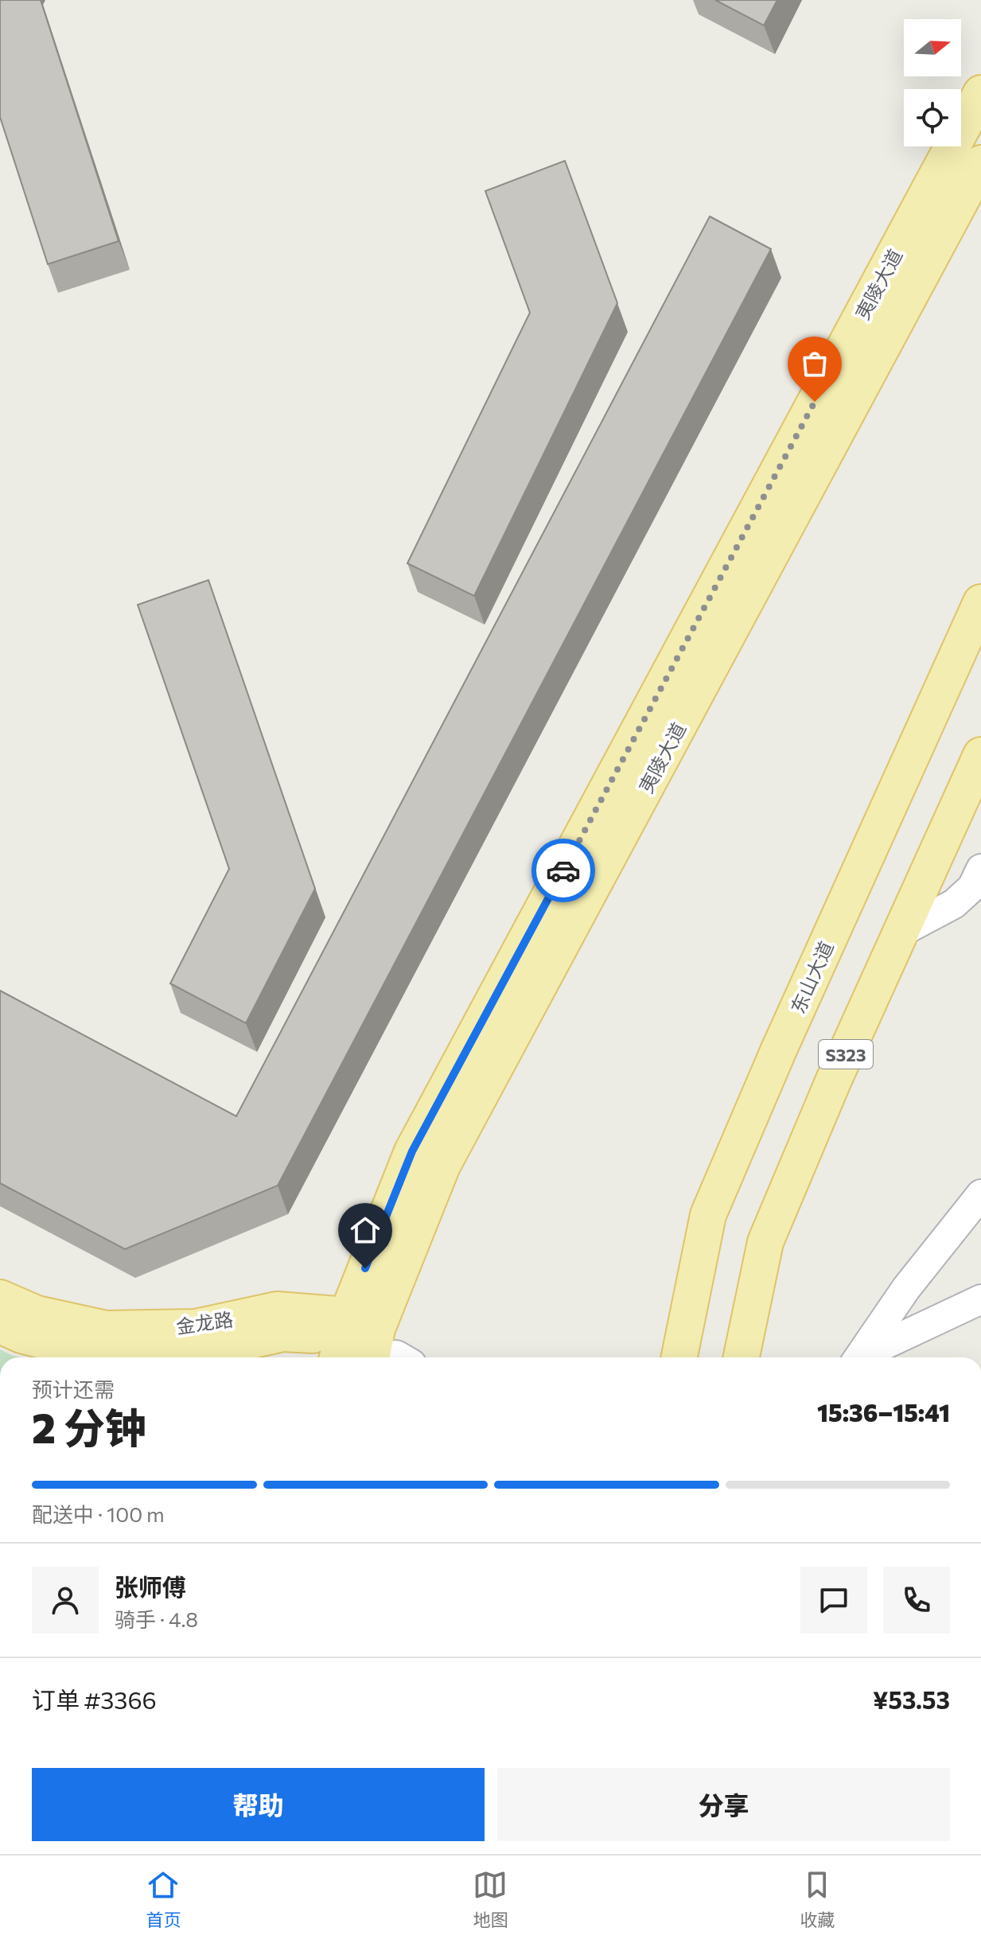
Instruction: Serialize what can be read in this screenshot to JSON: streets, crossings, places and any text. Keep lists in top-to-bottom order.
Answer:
{
  "streets": {
    "main road": [
      "夷陵大道",
      "东山大道",
      "S323",
      "金龙路"
    ]
  },
  "crossings": [
    ["夷陵大道", "金龙路"]
  ],
  "north": "right",
  "page": {
    "heading": ["2 分钟", "预计还需", "15:36–15:41"],
    "panel": [
      "张师傅",
      "骑手 · 4.8",
      "订单 #3366",
      "¥53.53"
    ],
    "bar": "配送中 · 100 m",
    "buttons": ["帮助", "分享"],
    "tabs": ["首页", "地图", "收藏"]
  }
}
